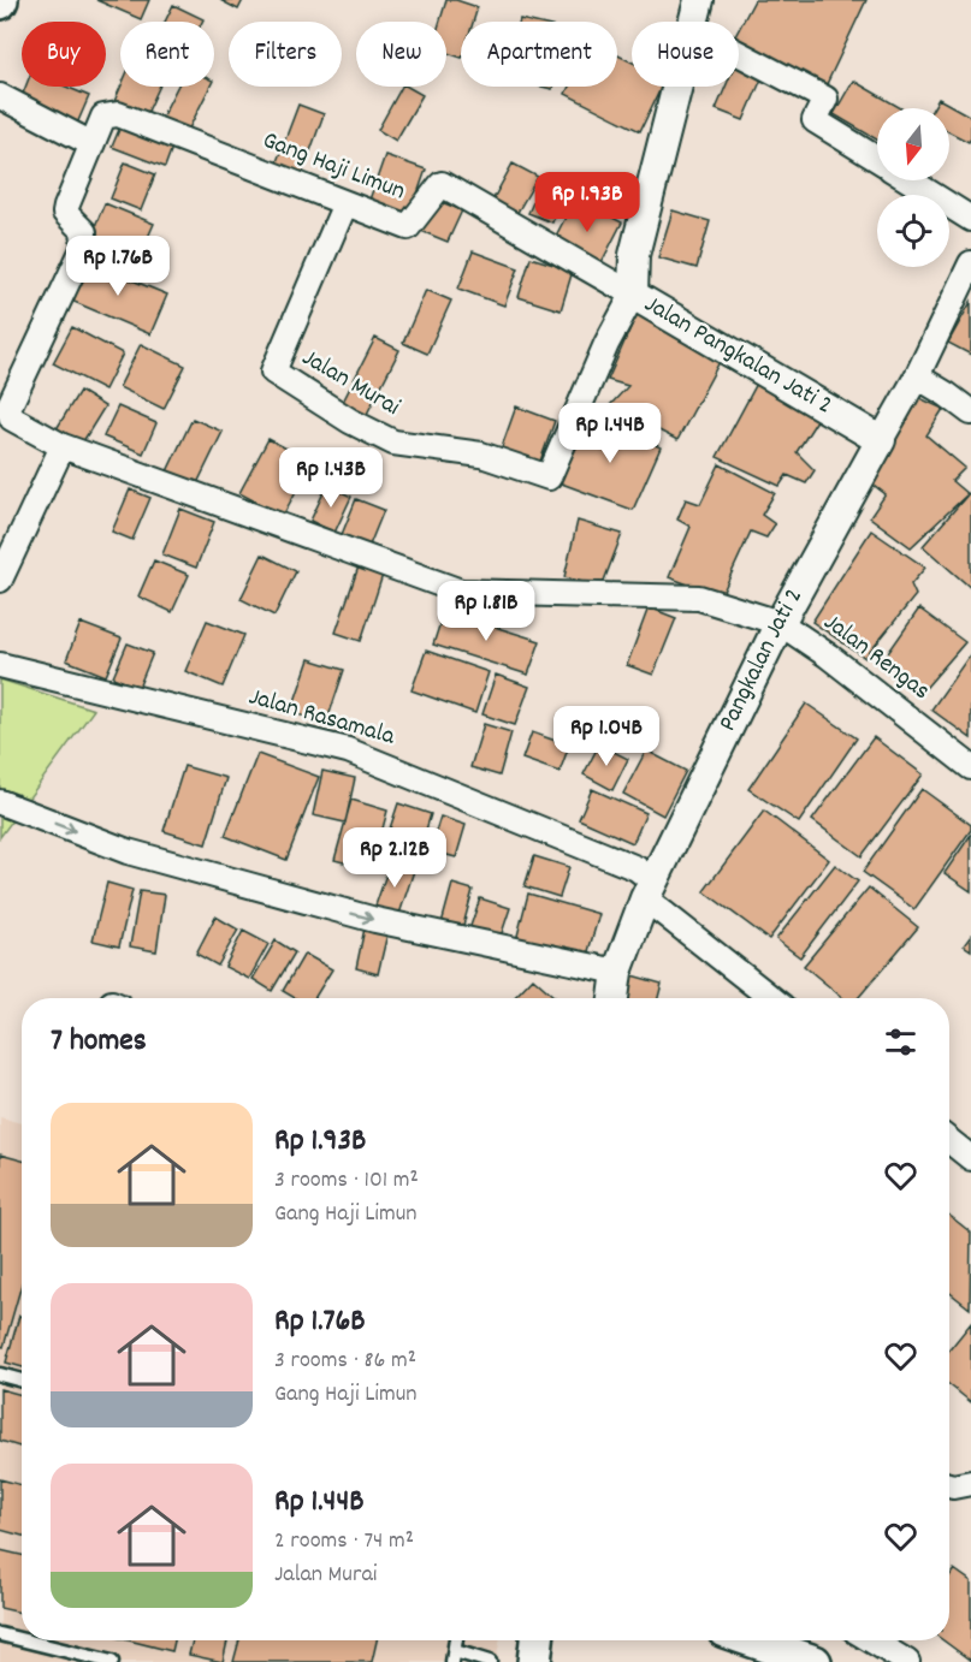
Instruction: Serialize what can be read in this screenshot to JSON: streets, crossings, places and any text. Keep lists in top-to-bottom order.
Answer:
{
  "streets": {
    "street": [
      "Gang Haji Limun",
      "Jalan Pangkalan Jati 2",
      "Jalan Murai",
      "Jalan Rengas",
      "Pangkalan Jati 2",
      "Jalan Rasamala"
    ]
  },
  "crossings": [
    ["Gang Haji Limun", "Jalan Pangkalan Jati 2"],
    ["Gang Haji Limun", "Jalan Murai"],
    ["Gang Haji Limun", "Jalan Rengas"],
    ["Jalan Pangkalan Jati 2", "Jalan Murai"],
    ["Jalan Pangkalan Jati 2", "Pangkalan Jati 2"],
    ["Jalan Rengas", "Pangkalan Jati 2"],
    ["Pangkalan Jati 2", "Jalan Rasamala"]
  ],
  "north": "bottom",
  "page": {
    "chip": [
      "Buy",
      "Rent",
      "Filters",
      "New",
      "Apartment",
      "House"
    ],
    "price": [
      "Rp 1.93B",
      "Rp 1.76B",
      "Rp 1.44B",
      "Rp 1.43B",
      "Rp 1.81B",
      "Rp 1.04B",
      "Rp 2.12B"
    ],
    "heading": "7 homes",
    "list": [
      {
        "name": "Rp 1.93B",
        "note": "3 rooms · 101 m² · Gang Haji Limun"
      },
      {
        "name": "Rp 1.76B",
        "note": "3 rooms · 86 m² · Gang Haji Limun"
      },
      {
        "name": "Rp 1.44B",
        "note": "2 rooms · 74 m² · Jalan Murai"
      }
    ]
  }
}
